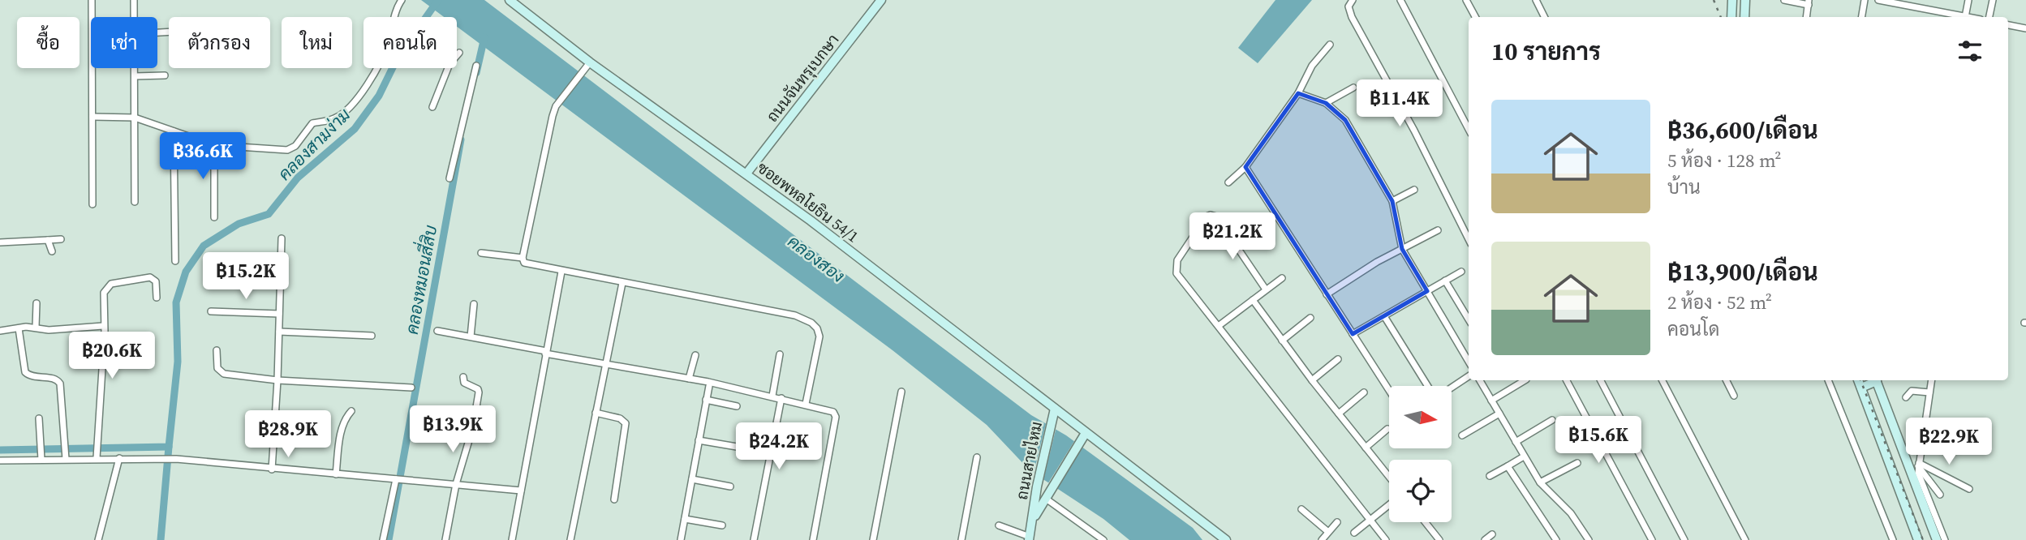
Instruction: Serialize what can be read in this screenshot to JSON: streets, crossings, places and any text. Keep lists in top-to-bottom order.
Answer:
{
  "streets": {
    "main road": ["ถนนจันทรุเบกษา", "ซอยพหลโยธิน 54/1", "ถนนสายไหม"]
  },
  "crossings": [
    ["ถนนจันทรุเบกษา", "ซอยพหลโยธิน 54/1"],
    ["ซอยพหลโยธิน 54/1", "ถนนสายไหม"]
  ],
  "water": ["คลองสามง่าม", "คลองสอง", "คลองหมอนสี่สิบ"],
  "north": "right",
  "page": {
    "chip": [
      "ซื้อ",
      "เช่า",
      "ตัวกรอง",
      "ใหม่",
      "คอนโด"
    ],
    "heading": "10 รายการ",
    "price": [
      "฿11.4K",
      "฿36.6K",
      "฿21.2K",
      "฿15.2K",
      "฿20.6K",
      "฿13.9K",
      "฿28.9K",
      "฿15.6K",
      "฿22.9K",
      "฿24.2K"
    ],
    "list": [
      {
        "name": "฿36,600/เดือน",
        "note": "5 ห้อง · 128 m² · บ้าน"
      },
      {
        "name": "฿13,900/เดือน",
        "note": "2 ห้อง · 52 m² · คอนโด"
      }
    ]
  }
}
